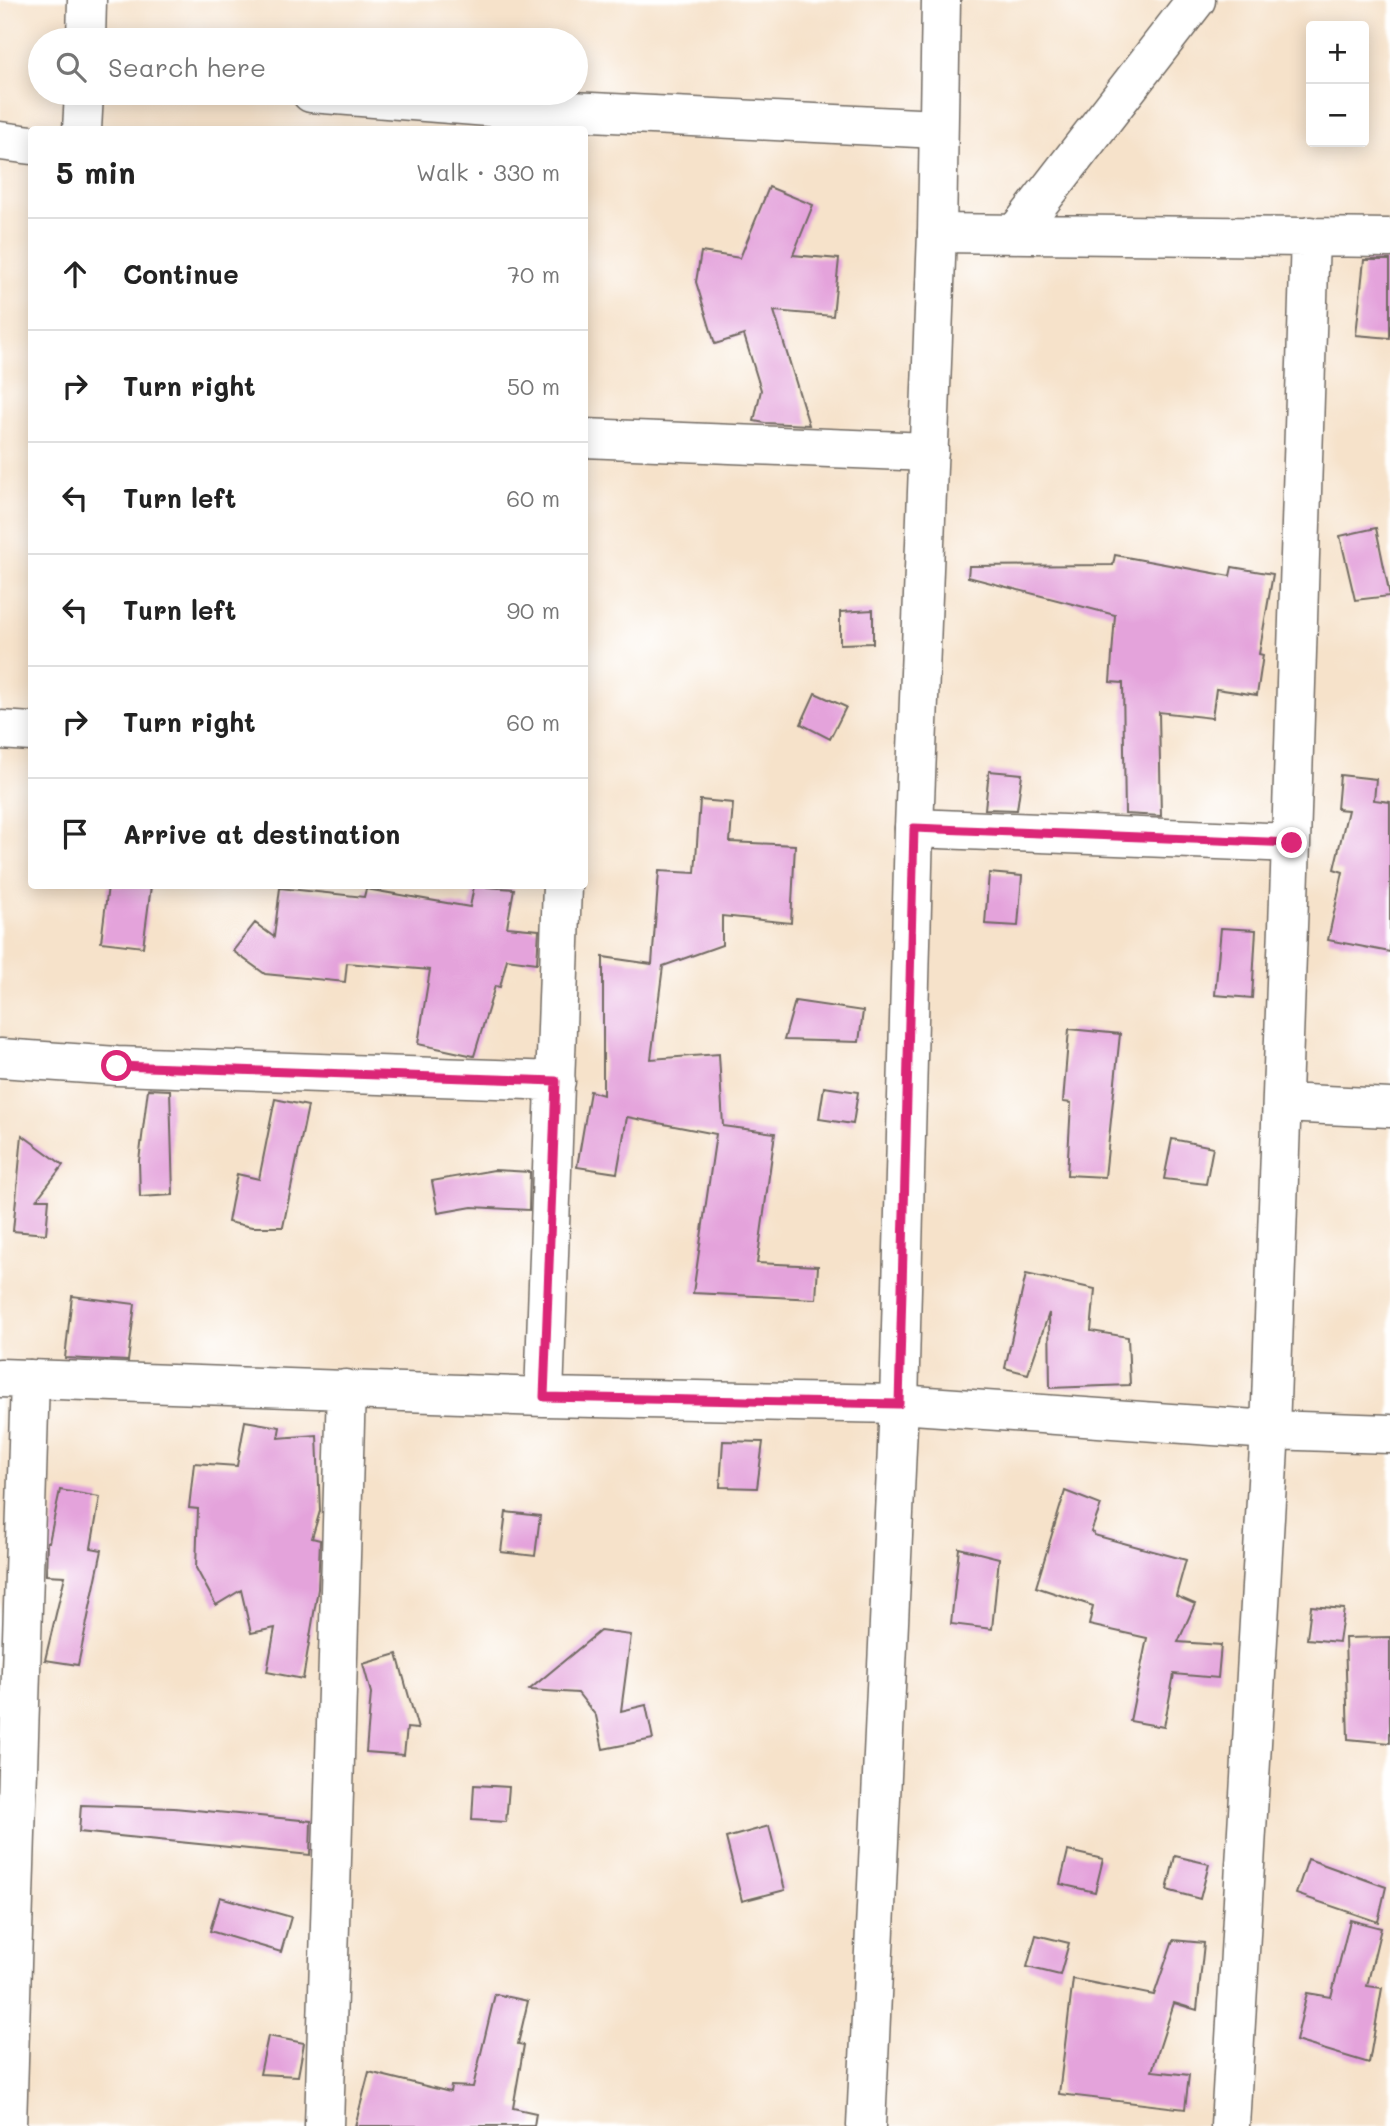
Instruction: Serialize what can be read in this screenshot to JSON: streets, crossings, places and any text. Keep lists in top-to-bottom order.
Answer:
{
  "page": {
    "map_buttons": ["+", "−"],
    "search": "Search here",
    "heading": ["5 min", "Walk · 330 m"],
    "list": [
      ["Continue", "70 m"],
      ["Turn right", "50 m"],
      ["Turn left", "60 m"],
      ["Turn left", "90 m"],
      ["Turn right", "60 m"],
      "Arrive at destination"
    ]
  }
}
